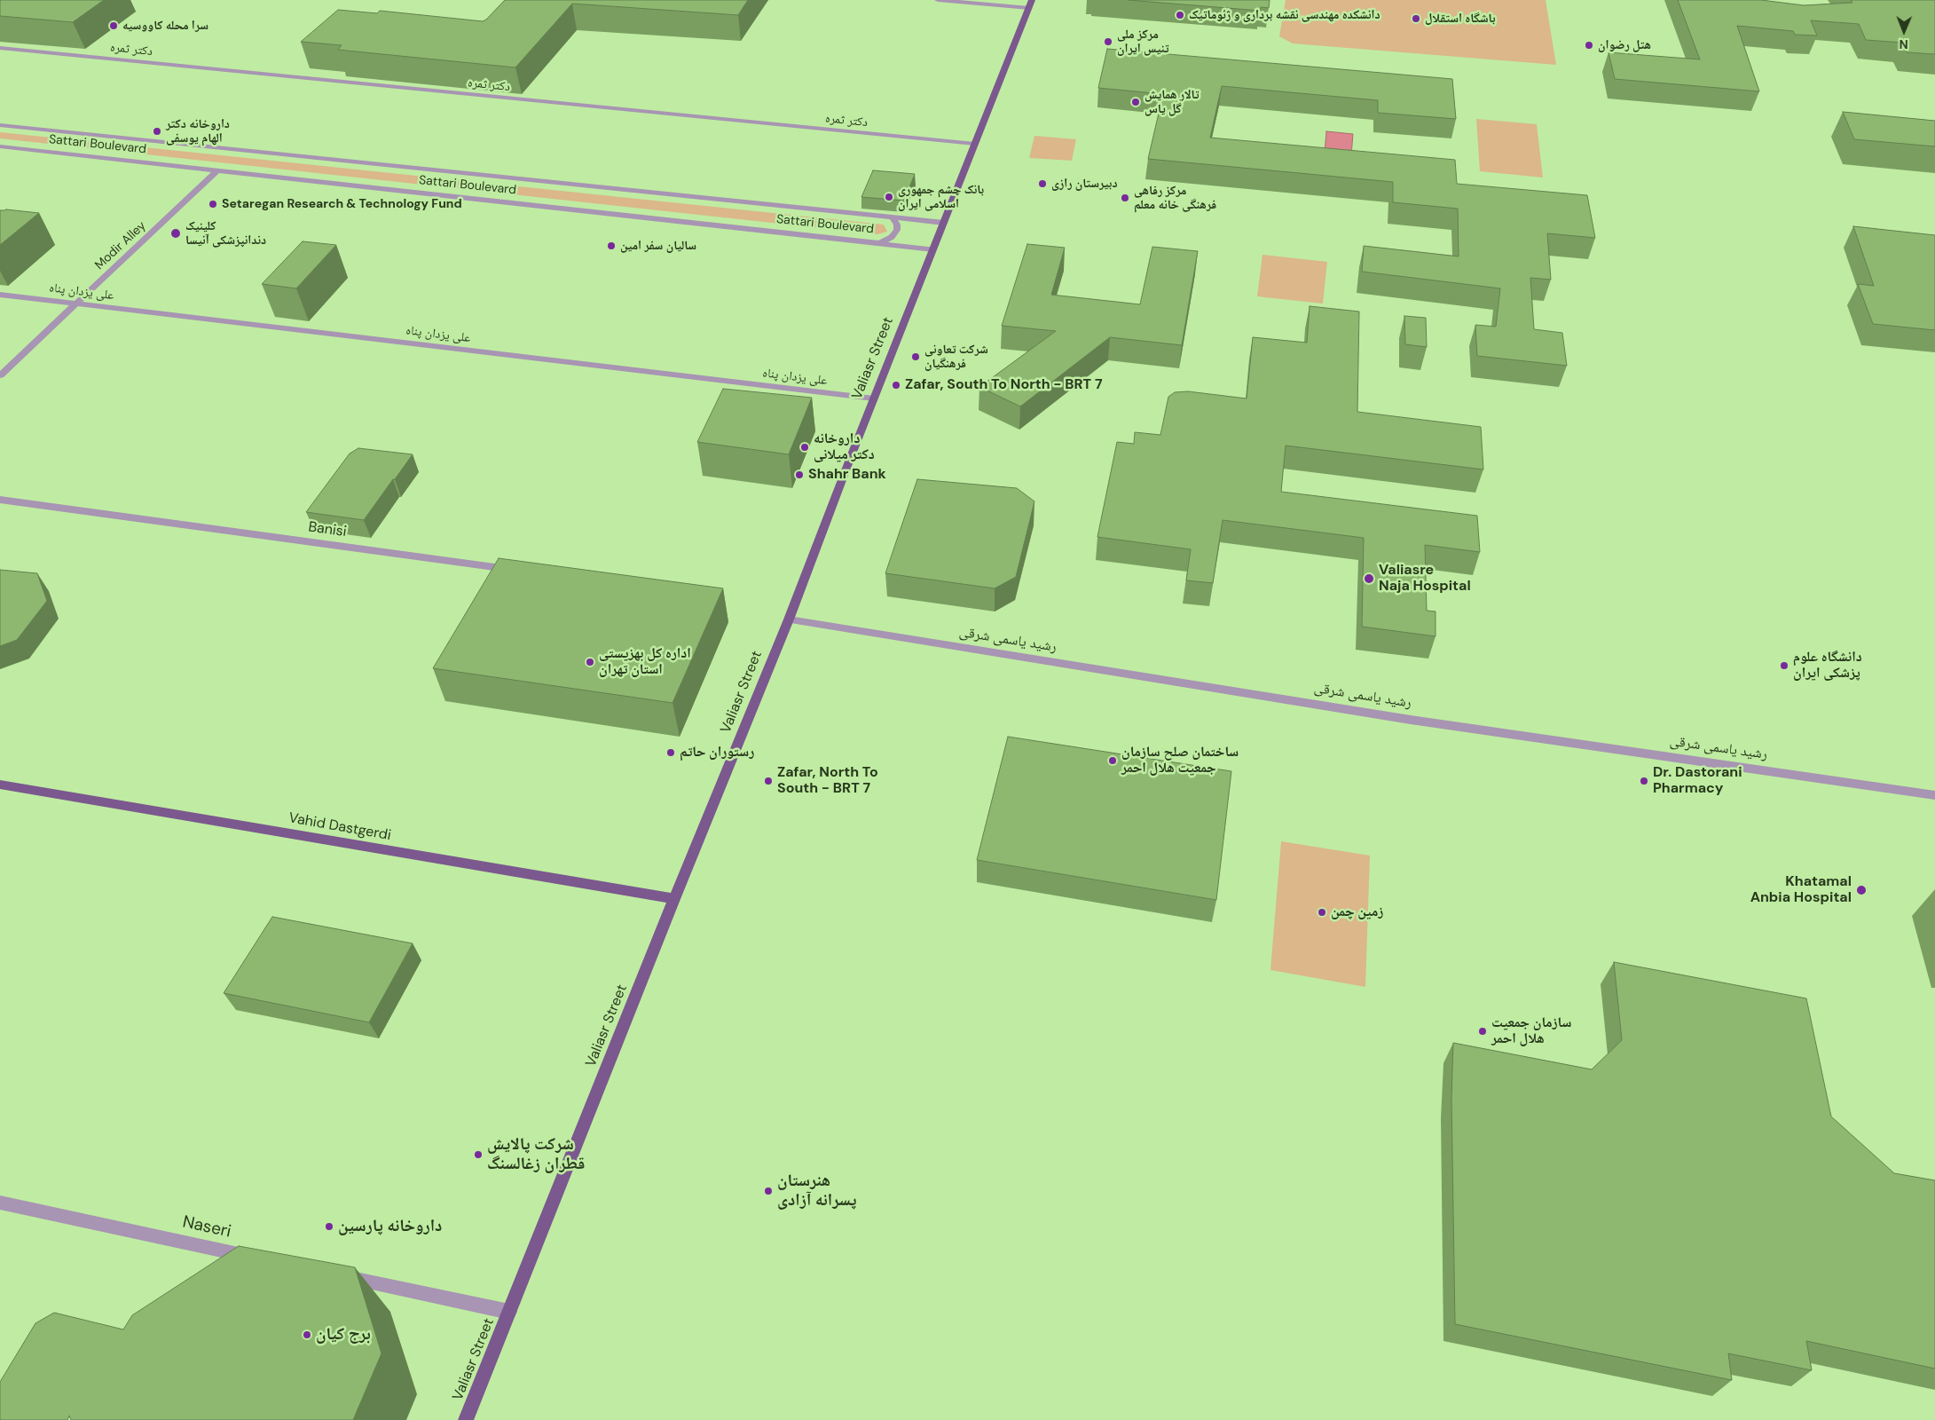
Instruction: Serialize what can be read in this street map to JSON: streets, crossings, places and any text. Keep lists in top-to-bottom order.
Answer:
{
  "streets": {
    "main road": ["Valiasr Street", "Vahid Dastgerdi"],
    "street": [
      "دکتر ثمره",
      "Sattari Boulevard",
      "Modir Alley",
      "علی یزدان پناه",
      "Banisi",
      "رشید یاسمی شرقی",
      "Naseri"
    ]
  },
  "crossings": [
    ["دکتر ثمره", "Valiasr Street"],
    ["Sattari Boulevard", "Modir Alley"],
    ["Sattari Boulevard", "Valiasr Street"],
    ["Modir Alley", "علی یزدان پناه"],
    ["علی یزدان پناه", "Valiasr Street"],
    ["Valiasr Street", "رشید یاسمی شرقی"],
    ["Valiasr Street", "Vahid Dastgerdi"]
  ],
  "places": [
    "دانشکده مهندسی نقشه برداری و ژئوماتیک",
    "باشگاه استقلال",
    "سرا محله کاووسیه",
    "مرکز ملی تنیس ایران",
    "هتل رضوان",
    "تالار همایش گل یاس",
    "داروخانه دکتر الهام یوسفی",
    "دبیرستان رازی",
    "بانک چشم جمهوری اسلامی ایران",
    "مرکز رفاهی فرهنگی خانه معلم",
    "Setaregan Research & Technology Fund",
    "کلینیک دندانپزشکی آنیسا",
    "سالیان سفر امین",
    "شرکت تعاونی فرهنگیان",
    "Zafar, South To North - BRT 7",
    "داروخانه دکتر میلانی",
    "Shahr Bank",
    "Valiasre Naja Hospital",
    "اداره کل بهزیستی استان تهران",
    "دانشگاه علوم پزشکی ایران",
    "رستوران حاتم",
    "ساختمان صلح سازمان جمعیت هلال احمر",
    "Zafar, North To South - BRT 7",
    "Dr. Dastorani Pharmacy",
    "Khatamal Anbia Hospital",
    "زمین چمن",
    "سازمان جمعیت هلال احمر",
    "شرکت پالایش قطران زغالسنگ",
    "هنرستان پسرانه آزادی",
    "داروخانه پارسین",
    "برج کیان"
  ],
  "north": "bottom"
}
